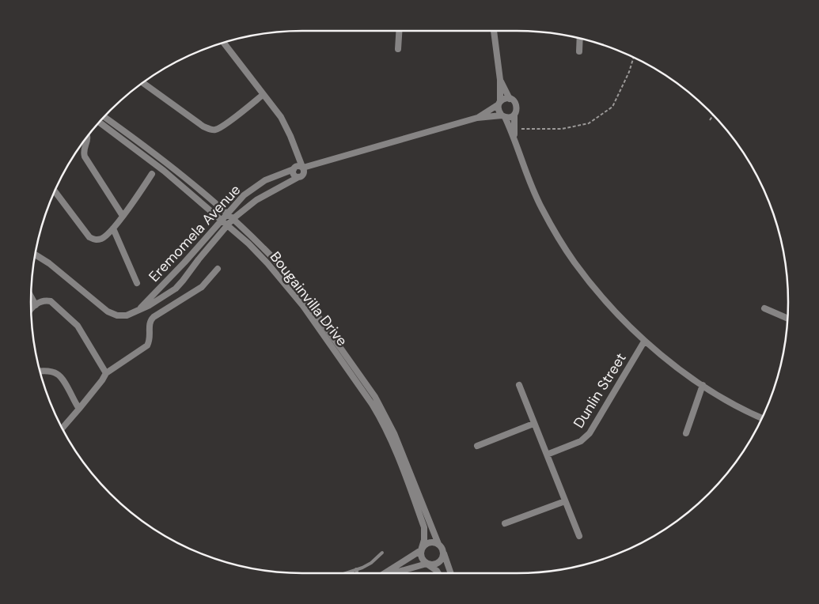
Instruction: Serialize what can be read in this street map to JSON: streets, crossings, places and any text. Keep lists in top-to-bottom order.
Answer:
{
  "streets": {
    "street": ["Eremomela Avenue", "Bougainvilla Drive", "Dunlin Street"]
  },
  "crossings": [
    ["Eremomela Avenue", "Bougainvilla Drive"]
  ]
}
